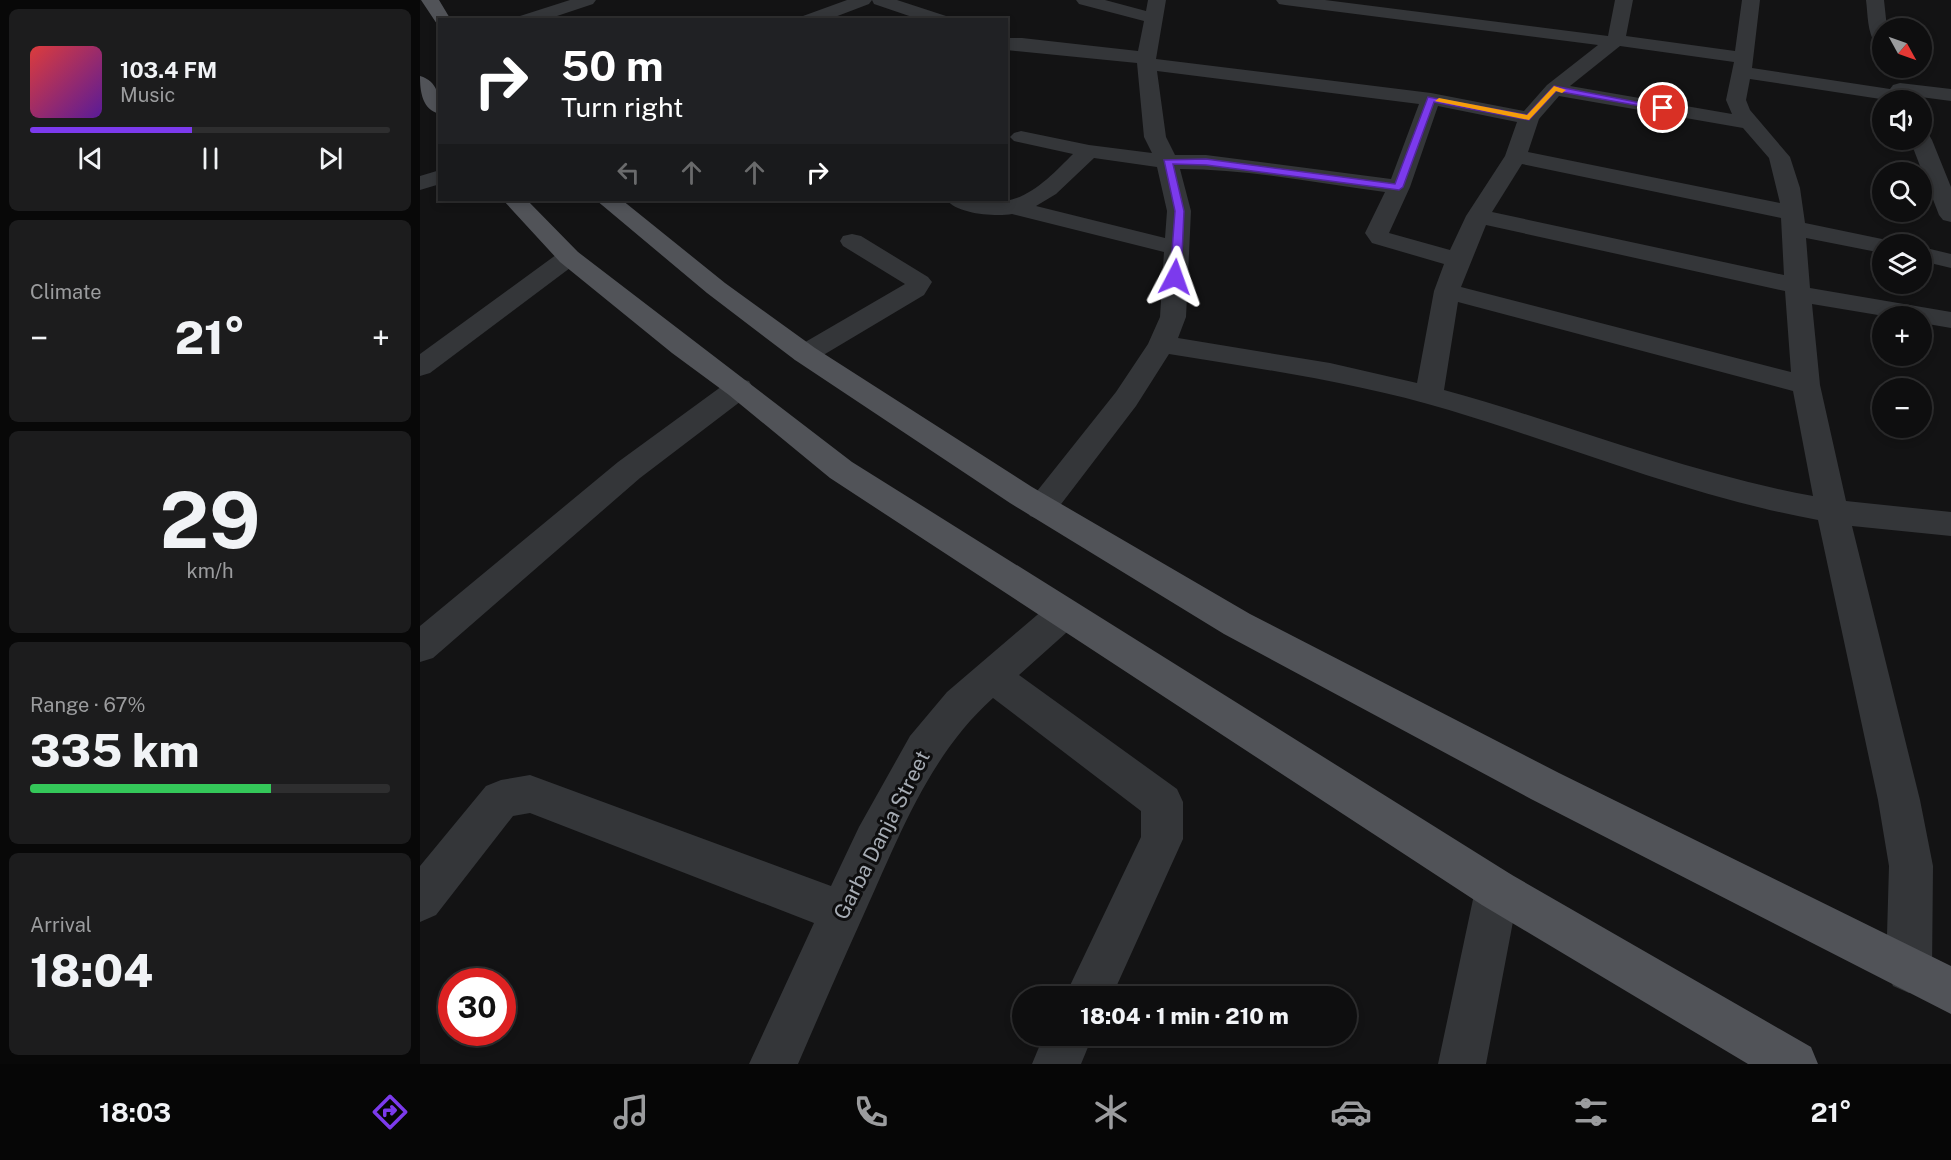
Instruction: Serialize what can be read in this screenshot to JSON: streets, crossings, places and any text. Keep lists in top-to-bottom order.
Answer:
{
  "streets": {
    "street": ["Garba Danja Street"]
  },
  "north": "bottom right",
  "page": {
    "map_buttons": ["+", "−"],
    "turn": ["50 m", "Turn right"],
    "song": ["103.4 FM", "Music"],
    "tile": [
      "Climate",
      ["29", "km/h"],
      ["Range · 67%", "335 km"],
      ["Arrival", "18:04"]
    ],
    "heat": ["−", "21°", "+"],
    "limit": "30",
    "trip": "18:04 · 1 min · 210 m",
    "tabs": ["18:03", "21°"]
  }
}
